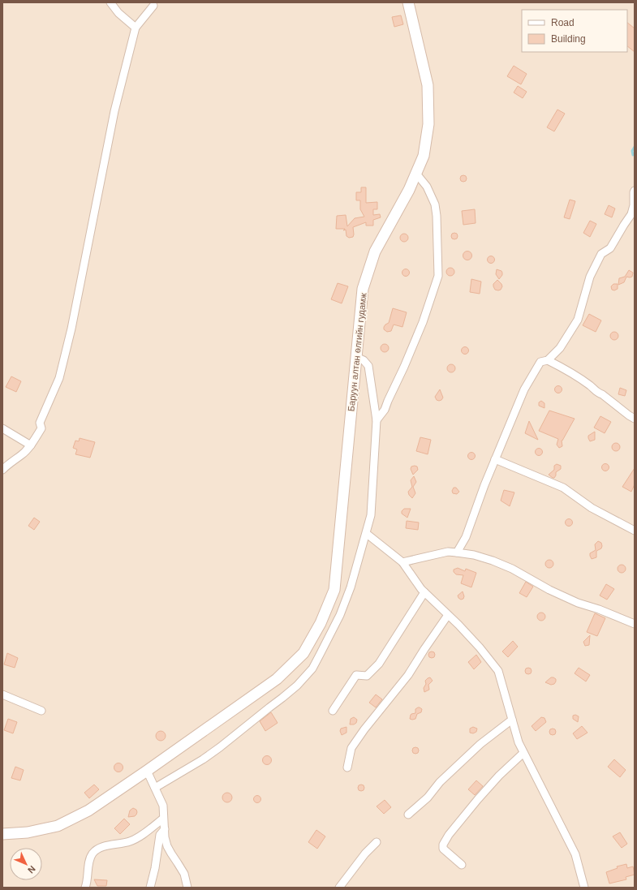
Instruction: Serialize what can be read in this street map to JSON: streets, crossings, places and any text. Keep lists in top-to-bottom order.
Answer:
{
  "streets": {
    "main road": ["Баруун алтан өлгийн гудамж"]
  },
  "legend": ["Road", "Building"],
  "north": "bottom right"
}
